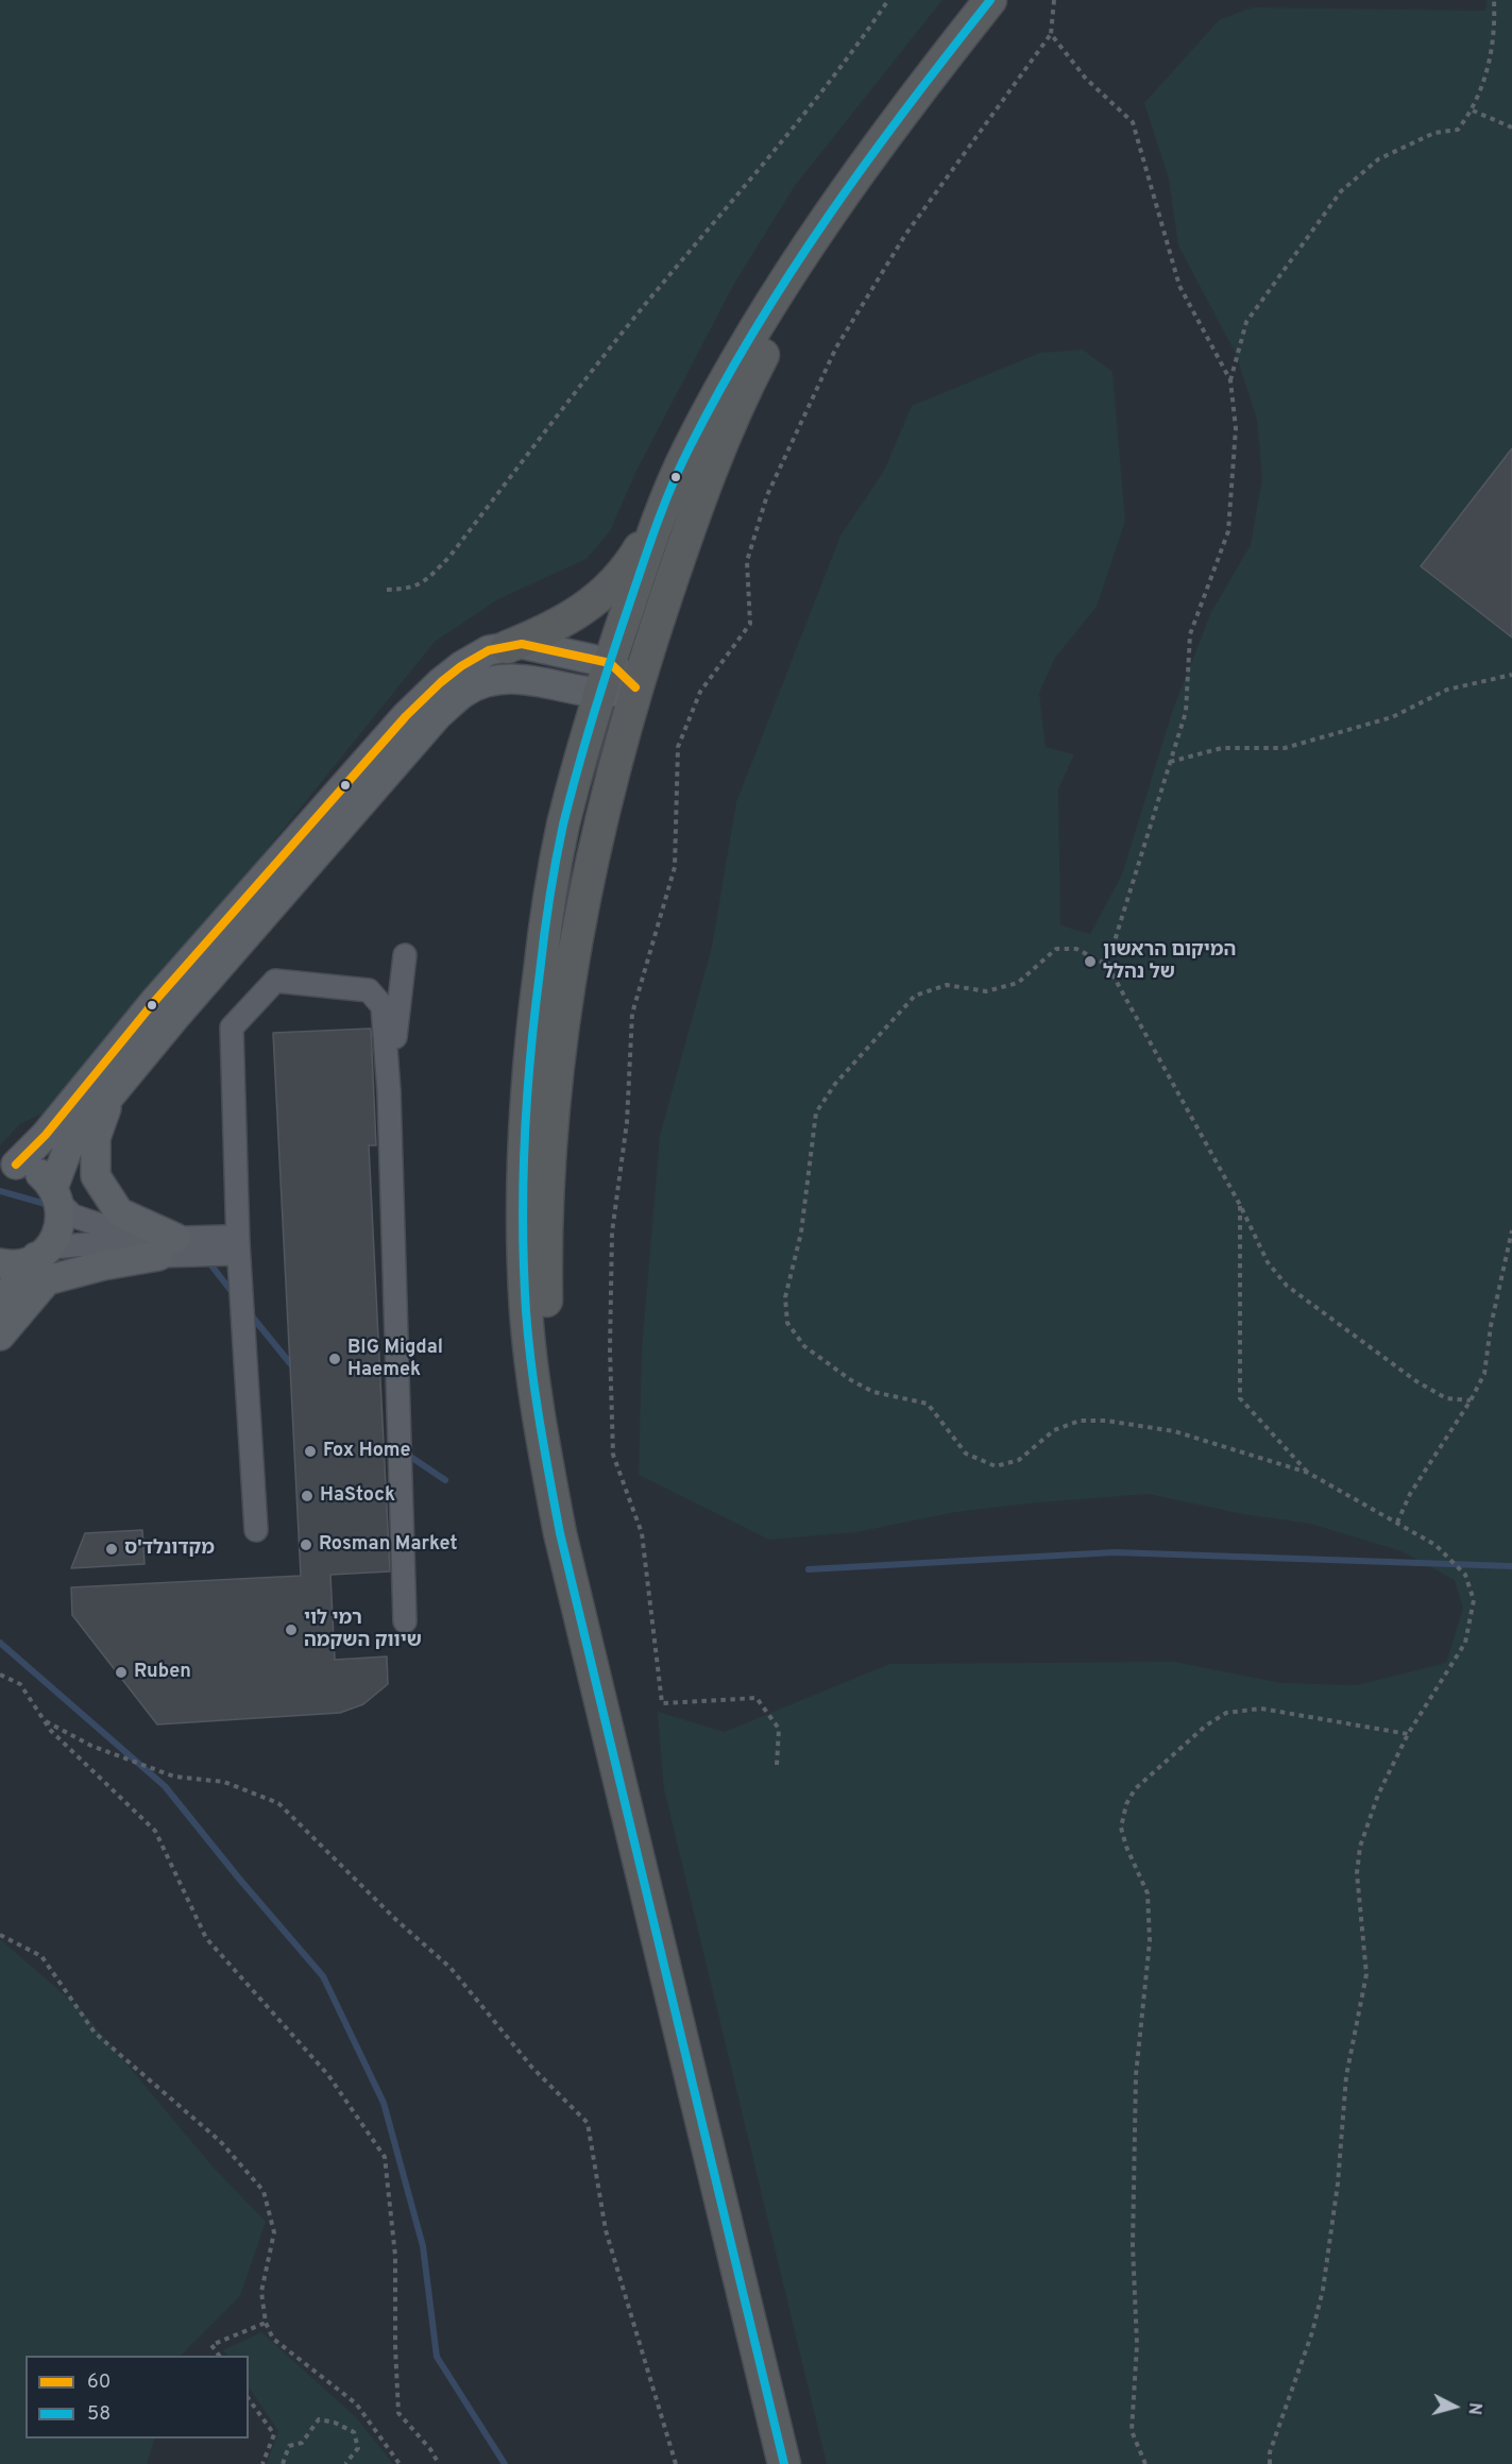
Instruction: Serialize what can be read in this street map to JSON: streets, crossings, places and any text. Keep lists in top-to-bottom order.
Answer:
{
  "places": [
    "המיקום הראשון של נהלל",
    "BIG Migdal Haemek",
    "Fox Home",
    "HaStock",
    "Rosman Market",
    "מקדונלד'ס",
    "רמי לוי שיווק השקמה",
    "Ruben"
  ],
  "lines": ["transit line 58", "transit line 60"],
  "legend": ["60", "58"],
  "north": "right"
}
